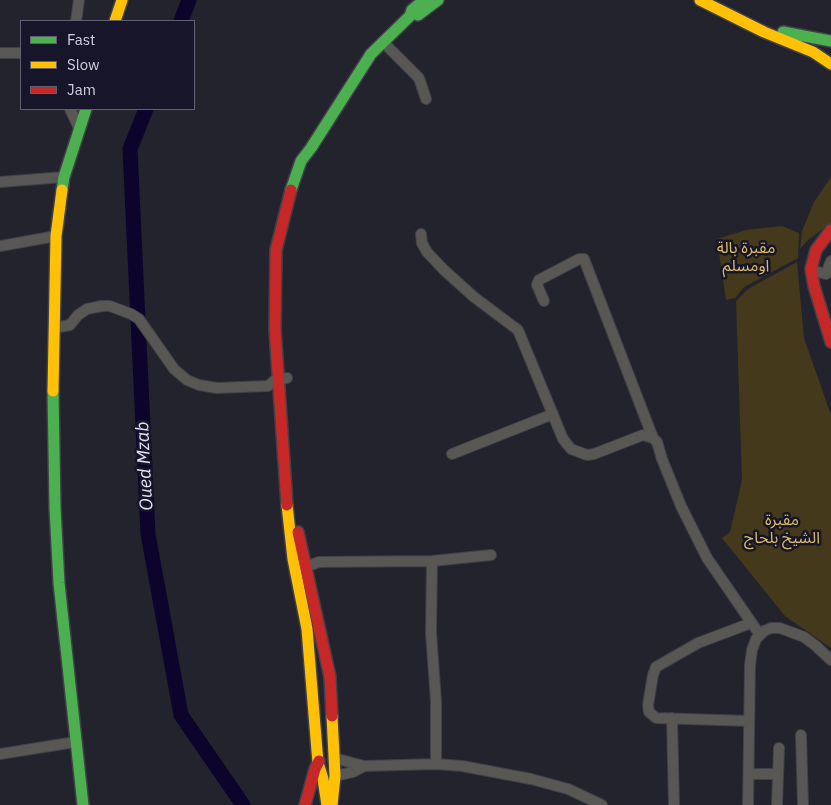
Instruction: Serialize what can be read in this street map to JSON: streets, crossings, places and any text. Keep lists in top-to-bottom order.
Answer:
{
  "water": ["Oued Mzab"],
  "parks": ["مقبرة بالة اومسلم", "مقبرة الشيخ بلحاج"],
  "legend": ["Fast", "Slow", "Jam"]
}
